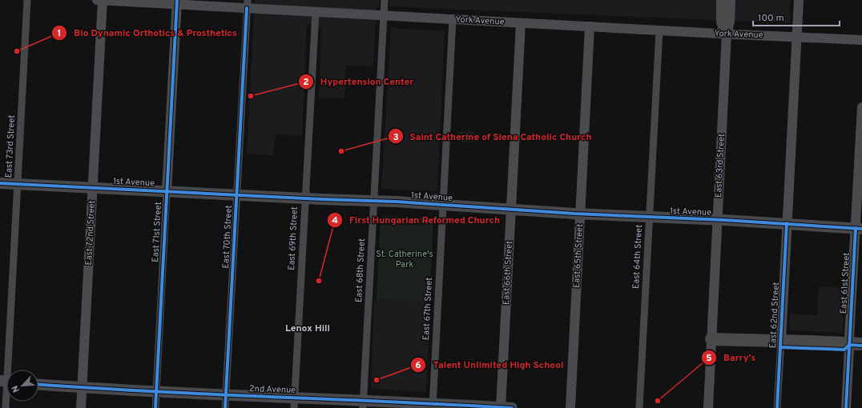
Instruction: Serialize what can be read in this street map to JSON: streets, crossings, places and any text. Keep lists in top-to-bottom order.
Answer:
{
  "streets": {
    "main road": ["1st Avenue", "2nd Avenue"],
    "street": [
      "York Avenue",
      "East 73rd Street",
      "East 63rd Street",
      "East 71st Street",
      "East 72nd Street",
      "East 70th Street",
      "East 69th Street",
      "East 65th Street",
      "East 64th Street",
      "East 68th Street",
      "East 66th Street",
      "East 61st Street",
      "East 67th Street",
      "East 62nd Street"
    ]
  },
  "crossings": [
    ["York Avenue", "East 63rd Street"],
    ["York Avenue", "East 71st Street"],
    ["York Avenue", "East 72nd Street"],
    ["York Avenue", "East 70th Street"],
    ["York Avenue", "East 69th Street"],
    ["York Avenue", "East 65th Street"],
    ["York Avenue", "East 64th Street"],
    ["York Avenue", "East 68th Street"],
    ["York Avenue", "East 66th Street"],
    ["York Avenue", "East 67th Street"],
    ["York Avenue", "East 62nd Street"],
    ["East 73rd Street", "1st Avenue"],
    ["East 63rd Street", "1st Avenue"],
    ["1st Avenue", "East 71st Street"],
    ["1st Avenue", "East 72nd Street"],
    ["1st Avenue", "East 70th Street"],
    ["1st Avenue", "East 69th Street"],
    ["1st Avenue", "East 65th Street"],
    ["1st Avenue", "East 64th Street"],
    ["1st Avenue", "East 68th Street"],
    ["1st Avenue", "East 66th Street"],
    ["1st Avenue", "East 61st Street"],
    ["1st Avenue", "East 67th Street"],
    ["1st Avenue", "East 62nd Street"],
    ["East 71st Street", "2nd Avenue"],
    ["East 72nd Street", "2nd Avenue"],
    ["East 70th Street", "2nd Avenue"],
    ["East 69th Street", "2nd Avenue"],
    ["East 68th Street", "2nd Avenue"],
    ["East 66th Street", "2nd Avenue"],
    ["East 67th Street", "2nd Avenue"]
  ],
  "districts": ["Lenox Hill"],
  "parks": ["St. Catherine's Park"],
  "places": [
    "Bio Dynamic Orthotics & Prosthetics",
    "Hypertension Center",
    "Saint Catherine of Siena Catholic Church",
    "First Hungarian Reformed Church",
    "Talent Unlimited High School",
    "Barry's"
  ],
  "scale_bar": "100 m",
  "north": "bottom left"
}
